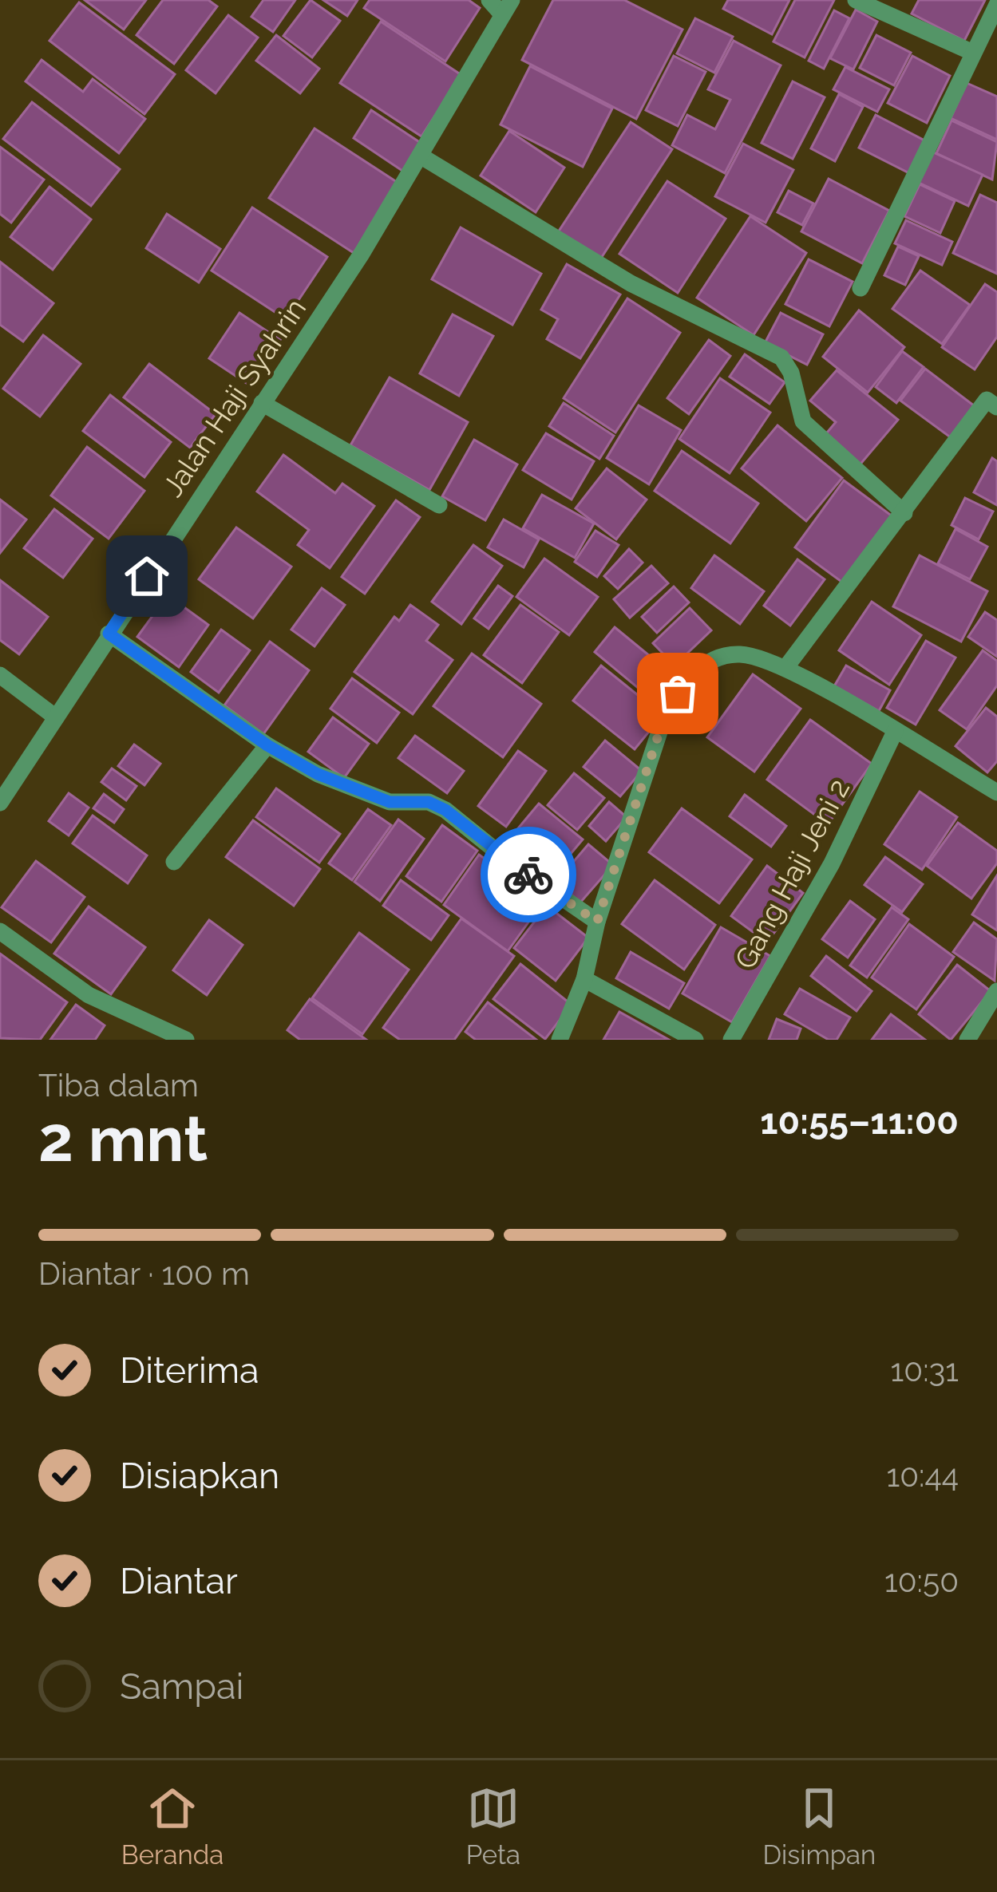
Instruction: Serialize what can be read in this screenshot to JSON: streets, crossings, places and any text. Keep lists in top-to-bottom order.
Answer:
{
  "streets": {
    "street": ["Jalan Haji Syahrin", "Gang Haji Jeni 2"]
  },
  "page": {
    "heading": ["2 mnt", "Tiba dalam", "10:55–11:00"],
    "bar": "Diantar · 100 m",
    "list": [
      ["Diterima", "10:31"],
      ["Disiapkan", "10:44"],
      ["Diantar", "10:50"],
      "Sampai"
    ],
    "tabs": ["Beranda", "Peta", "Disimpan"]
  }
}
